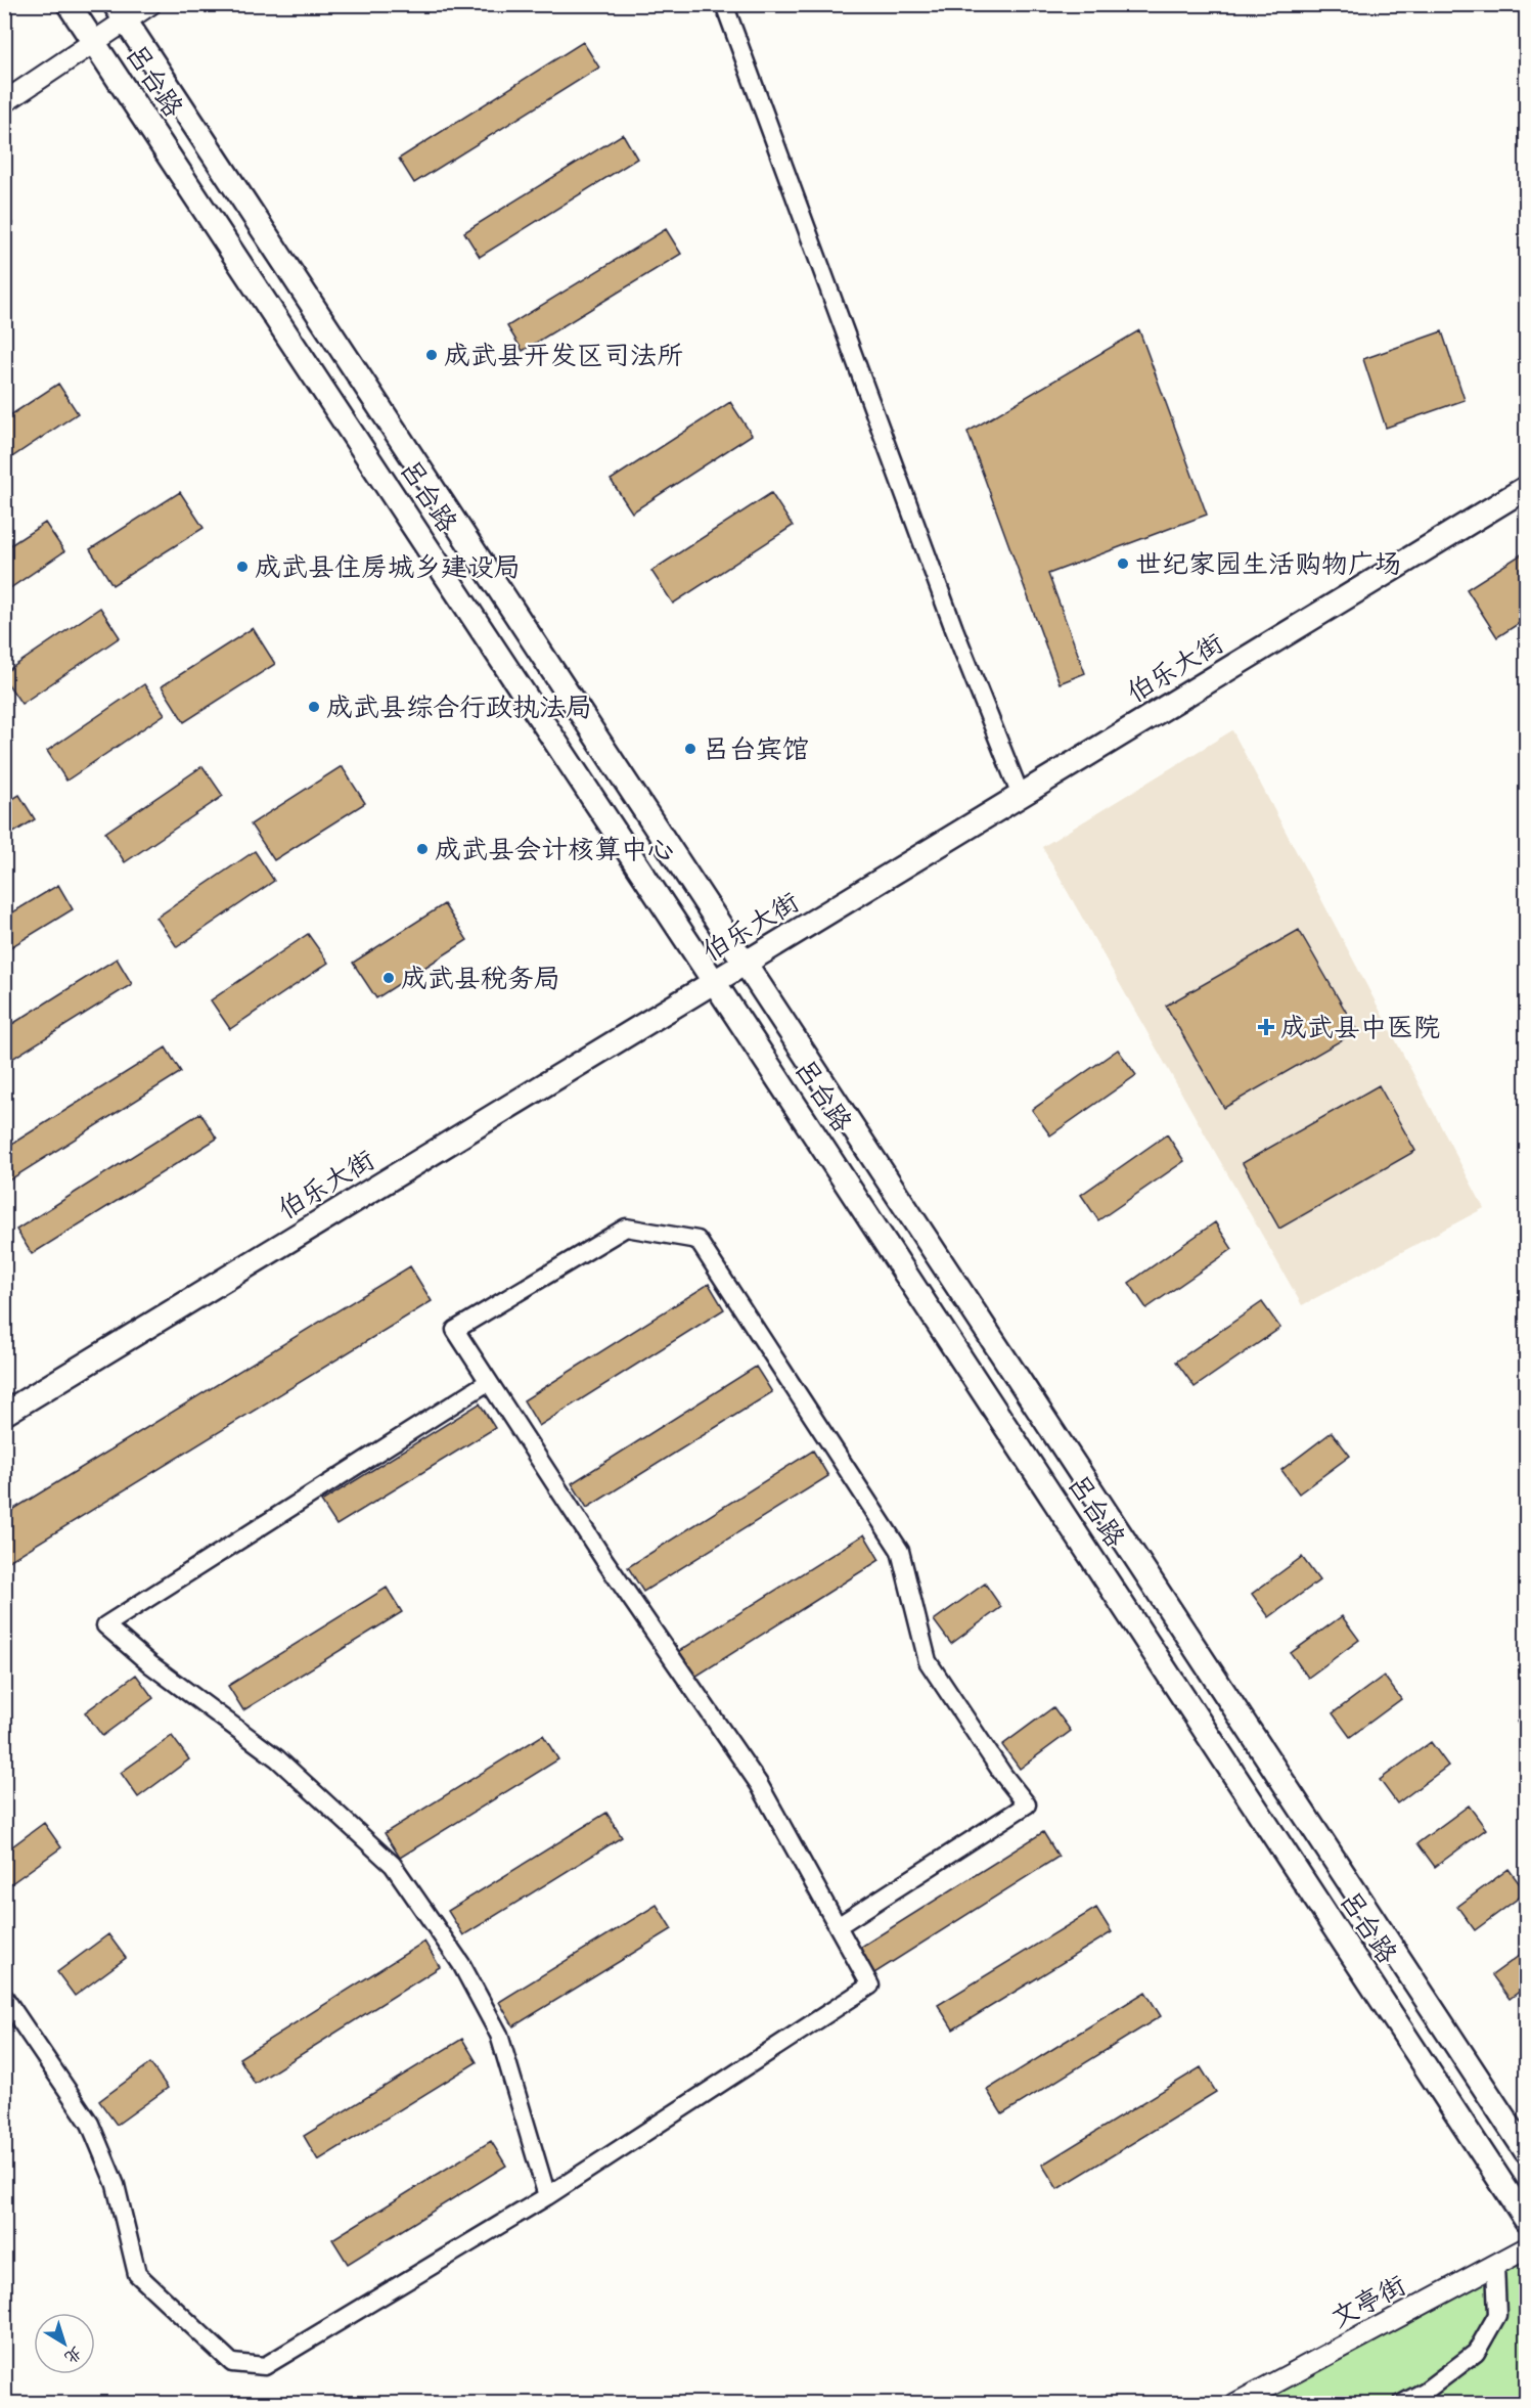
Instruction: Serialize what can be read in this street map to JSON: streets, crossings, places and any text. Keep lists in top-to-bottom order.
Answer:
{
  "streets": {
    "main road": ["吕台路", "伯乐大街"],
    "street": ["文亭街"]
  },
  "crossings": [
    ["吕台路", "伯乐大街"]
  ],
  "places": {
    "other": [
      "成武县开发区司法所",
      "世纪家园生活购物广场",
      "成武县住房城乡建设局",
      "成武县综合行政执法局",
      "吕台宾馆",
      "成武县会计核算中心",
      "成武县税务局"
    ],
    "health": ["成武县中医院"]
  },
  "north": "bottom right"
}
